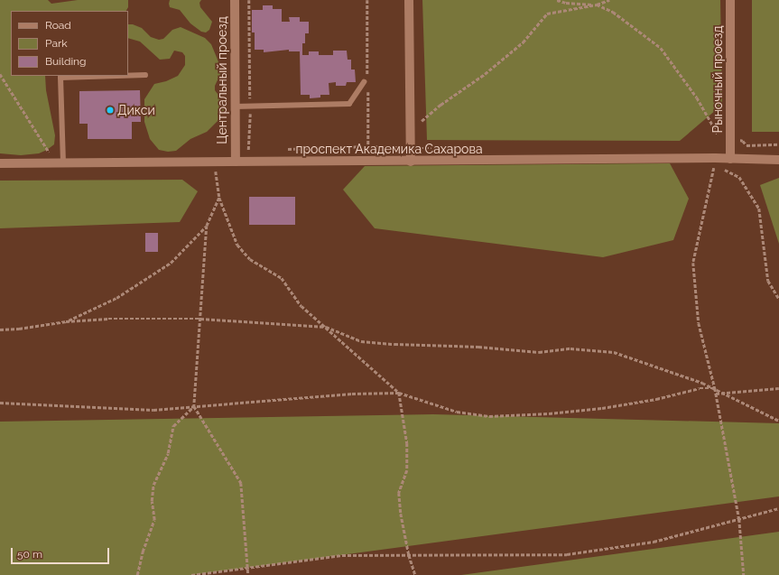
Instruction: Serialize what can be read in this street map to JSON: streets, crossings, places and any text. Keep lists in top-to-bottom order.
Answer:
{
  "streets": {
    "street": ["Рыночный проезд", "Центральный проезд", "проспект Академика Сахарова"]
  },
  "crossings": [
    ["Рыночный проезд", "проспект Академика Сахарова"],
    ["Центральный проезд", "проспект Академика Сахарова"]
  ],
  "places": ["Дикси"],
  "legend": ["Road", "Park", "Building"],
  "scale_bar": "50 m"
}
